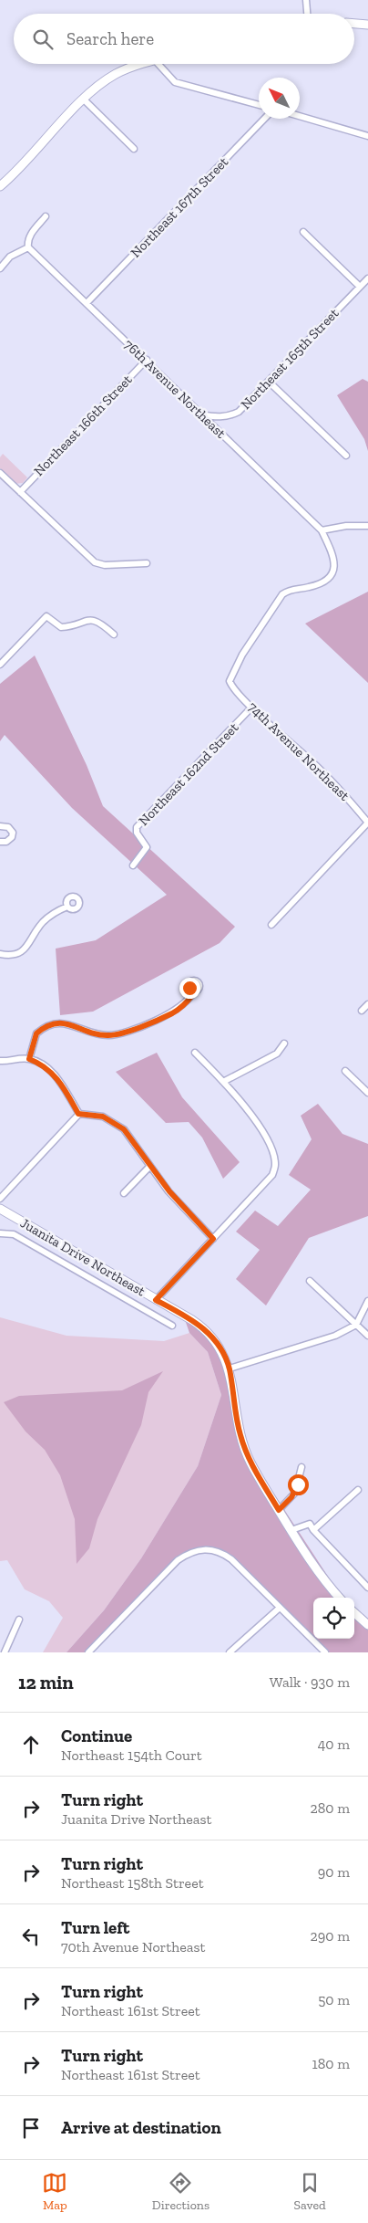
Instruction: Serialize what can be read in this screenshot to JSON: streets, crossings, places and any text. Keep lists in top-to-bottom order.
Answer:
{
  "streets": {
    "main road": ["Juanita Drive Northeast"],
    "street": [
      "Northeast 167th Street",
      "Northeast 165th Street",
      "76th Avenue Northeast",
      "Northeast 166th Street",
      "74th Avenue Northeast",
      "Northeast 162nd Street"
    ]
  },
  "crossings": [
    ["Northeast 167th Street", "76th Avenue Northeast"],
    ["Northeast 165th Street", "76th Avenue Northeast"],
    ["76th Avenue Northeast", "Northeast 166th Street"],
    ["76th Avenue Northeast", "74th Avenue Northeast"],
    ["74th Avenue Northeast", "Northeast 162nd Street"]
  ],
  "north": "top left",
  "page": {
    "search": "Search here",
    "heading": ["12 min", "Walk · 930 m"],
    "list": [
      ["Continue", "Northeast 154th Court", "40 m"],
      ["Turn right", "Juanita Drive Northeast", "280 m"],
      ["Turn right", "Northeast 158th Street", "90 m"],
      ["Turn left", "70th Avenue Northeast", "290 m"],
      ["Turn right", "Northeast 161st Street", "50 m"],
      ["Turn right", "Northeast 161st Street", "180 m"],
      "Arrive at destination"
    ],
    "nav": ["Map", "Directions", "Saved"]
  }
}
